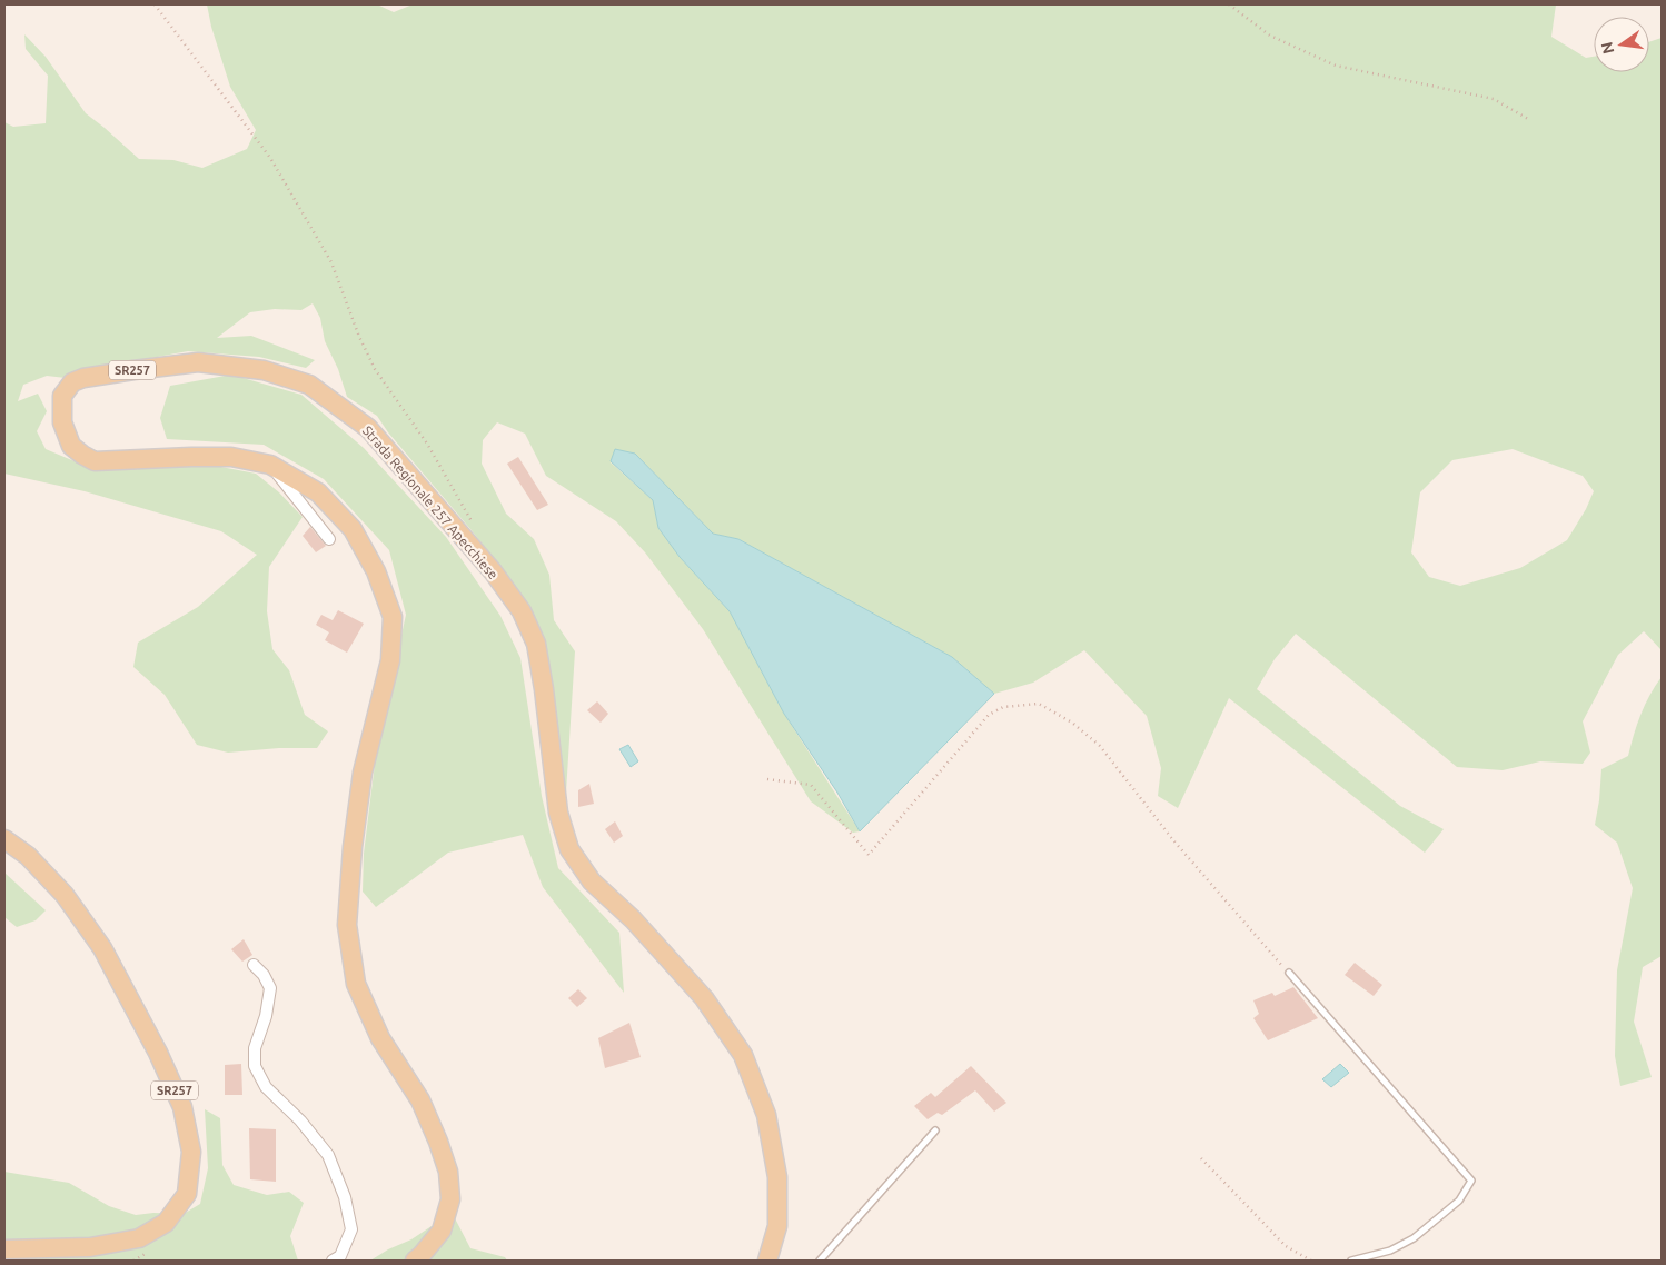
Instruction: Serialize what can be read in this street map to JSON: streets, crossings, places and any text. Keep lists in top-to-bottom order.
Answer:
{
  "streets": {
    "main road": ["SR257", "Strada Regionale 257 Apecchiese"]
  },
  "north": "left"
}
